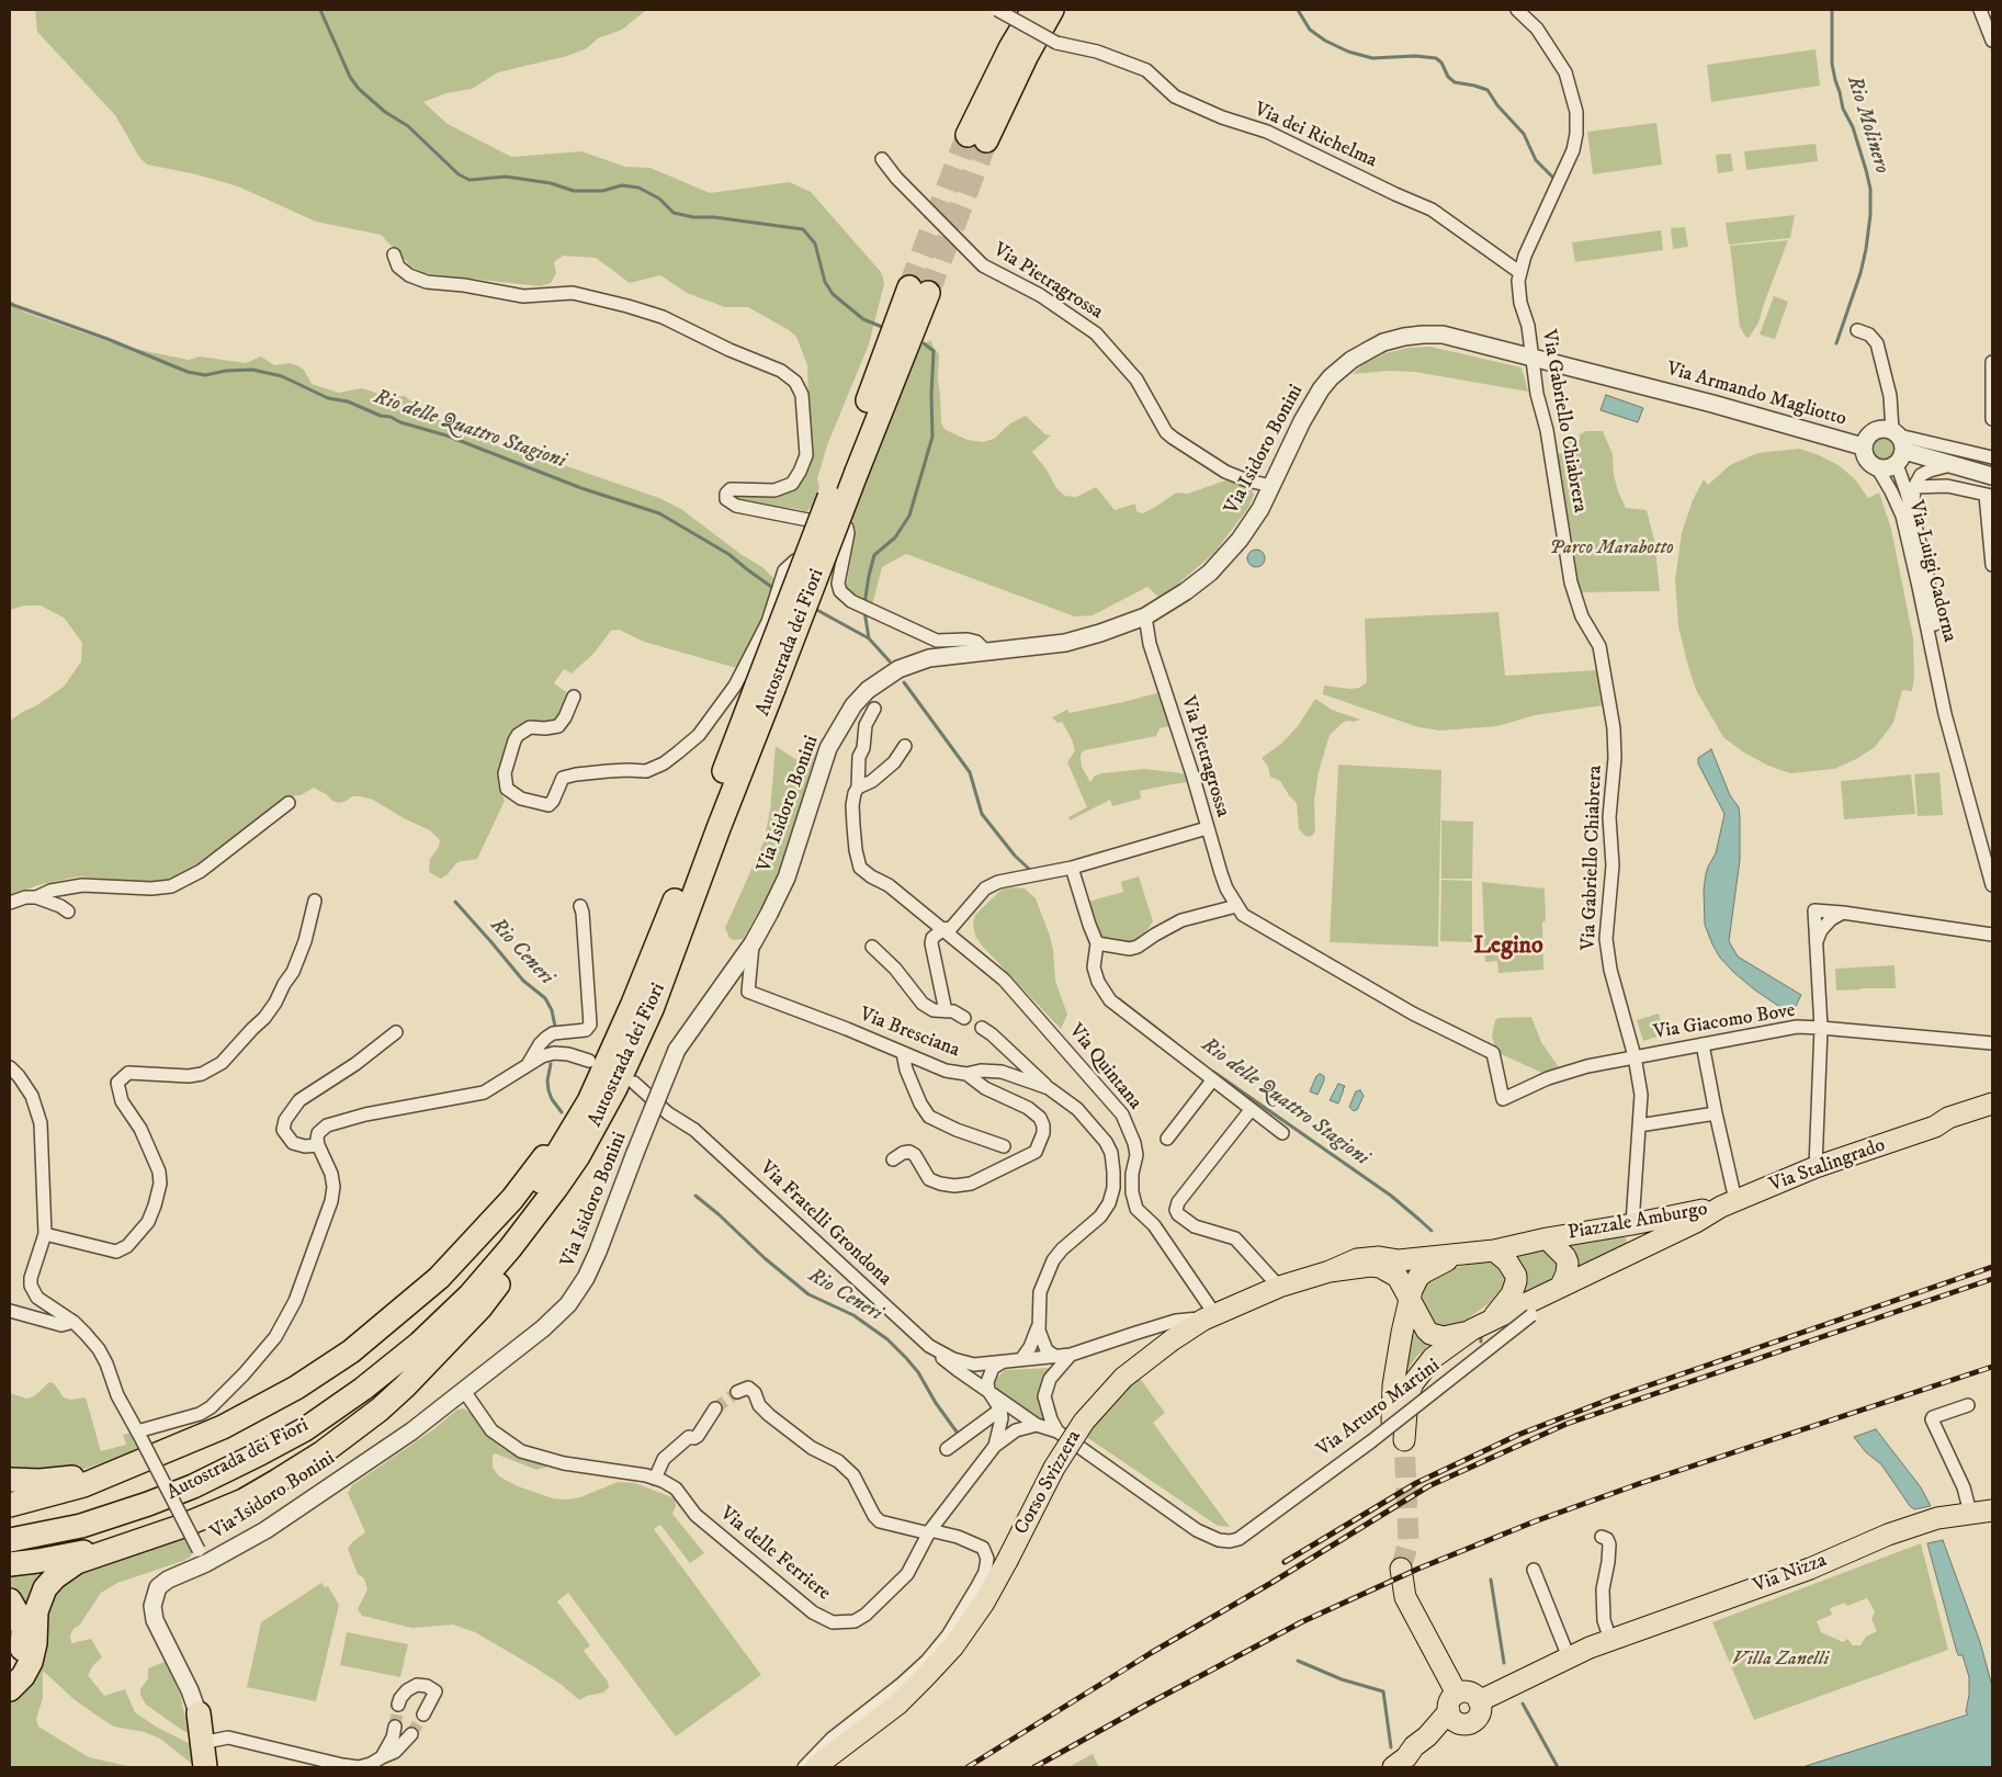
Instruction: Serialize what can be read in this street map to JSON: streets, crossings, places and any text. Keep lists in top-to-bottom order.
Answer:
{
  "streets": {
    "highway": ["Autostrada dei Fiori"],
    "main road": [
      "Via Stalingrado",
      "Piazzale Amburgo",
      "Corso Svizzera",
      "Via Nizza"
    ],
    "street": [
      "Via dei Richelma",
      "Via Pietragrossa",
      "Via Armando Magliotto",
      "Via Gabriello Chiabrera",
      "Via Isidoro Bonini",
      "Via Luigi Cadorna",
      "Via Giacomo Bove",
      "Via Bresciana",
      "Via Quintana",
      "Via Fratelli Grondona",
      "Via Arturo Martini",
      "Via delle Ferriere"
    ]
  },
  "crossings": [
    ["Via dei Richelma", "Via Gabriello Chiabrera"],
    ["Via Pietragrossa", "Via Isidoro Bonini"],
    ["Via Pietragrossa", "Via Giacomo Bove"],
    ["Via Armando Magliotto", "Via Isidoro Bonini"],
    ["Via Armando Magliotto", "Via Luigi Cadorna"],
    ["Via Gabriello Chiabrera", "Via Isidoro Bonini"],
    ["Via Gabriello Chiabrera", "Via Giacomo Bove"],
    ["Via Gabriello Chiabrera", "Piazzale Amburgo"],
    ["Via Isidoro Bonini", "Via Bresciana"],
    ["Via Isidoro Bonini", "Via delle Ferriere"],
    ["Via Bresciana", "Via Fratelli Grondona"],
    ["Via Quintana", "Via Fratelli Grondona"],
    ["Via Quintana", "Corso Svizzera"],
    ["Via Stalingrado", "Piazzale Amburgo"],
    ["Piazzale Amburgo", "Via Arturo Martini"],
    ["Piazzale Amburgo", "Corso Svizzera"],
    ["Via Fratelli Grondona", "Corso Svizzera"]
  ],
  "districts": ["Legino"],
  "water": ["Rio Molinero", "Rio delle Quattro Stagioni", "Rio Ceneri"],
  "parks": ["Parco Marabotto", "Villa Zanelli"]
}
